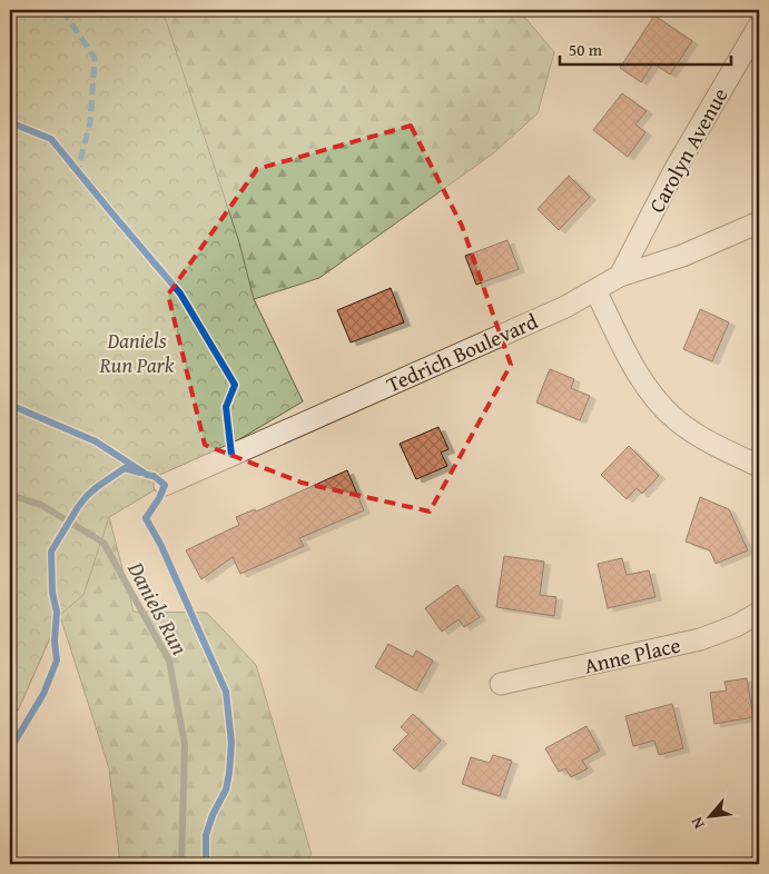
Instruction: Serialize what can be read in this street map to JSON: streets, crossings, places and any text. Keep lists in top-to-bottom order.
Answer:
{
  "streets": {
    "street": ["Carolyn Avenue", "Tedrich Boulevard", "Anne Place"]
  },
  "crossings": [
    ["Carolyn Avenue", "Tedrich Boulevard"]
  ],
  "water": ["Daniels Run"],
  "parks": ["Daniels Run Park"],
  "scale_bar": "50 m",
  "north": "bottom left"
}
